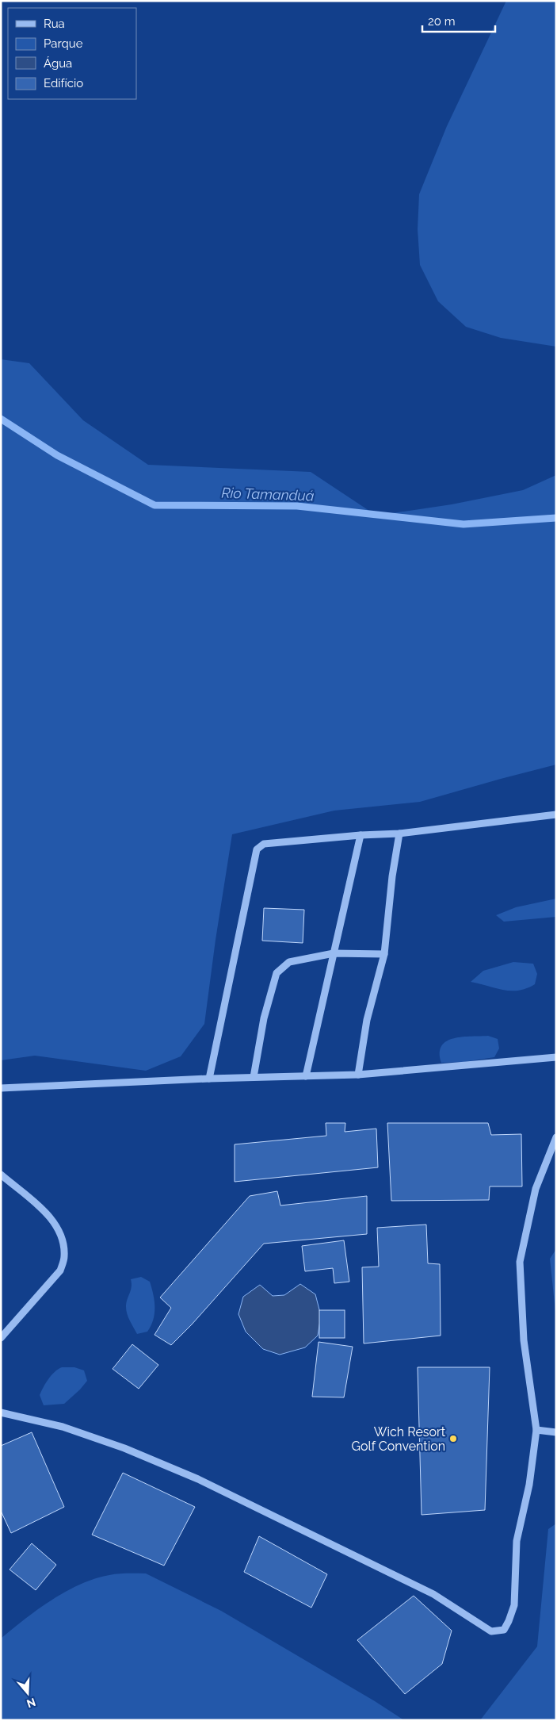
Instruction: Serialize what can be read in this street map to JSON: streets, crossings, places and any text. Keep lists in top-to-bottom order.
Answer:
{
  "water": ["Rio Tamanduá"],
  "places": ["Wich Resort Golf Convention"],
  "legend": [
    "Rua",
    "Parque",
    "Água",
    "Edifício"
  ],
  "scale_bar": "20 m",
  "north": "bottom"
}
